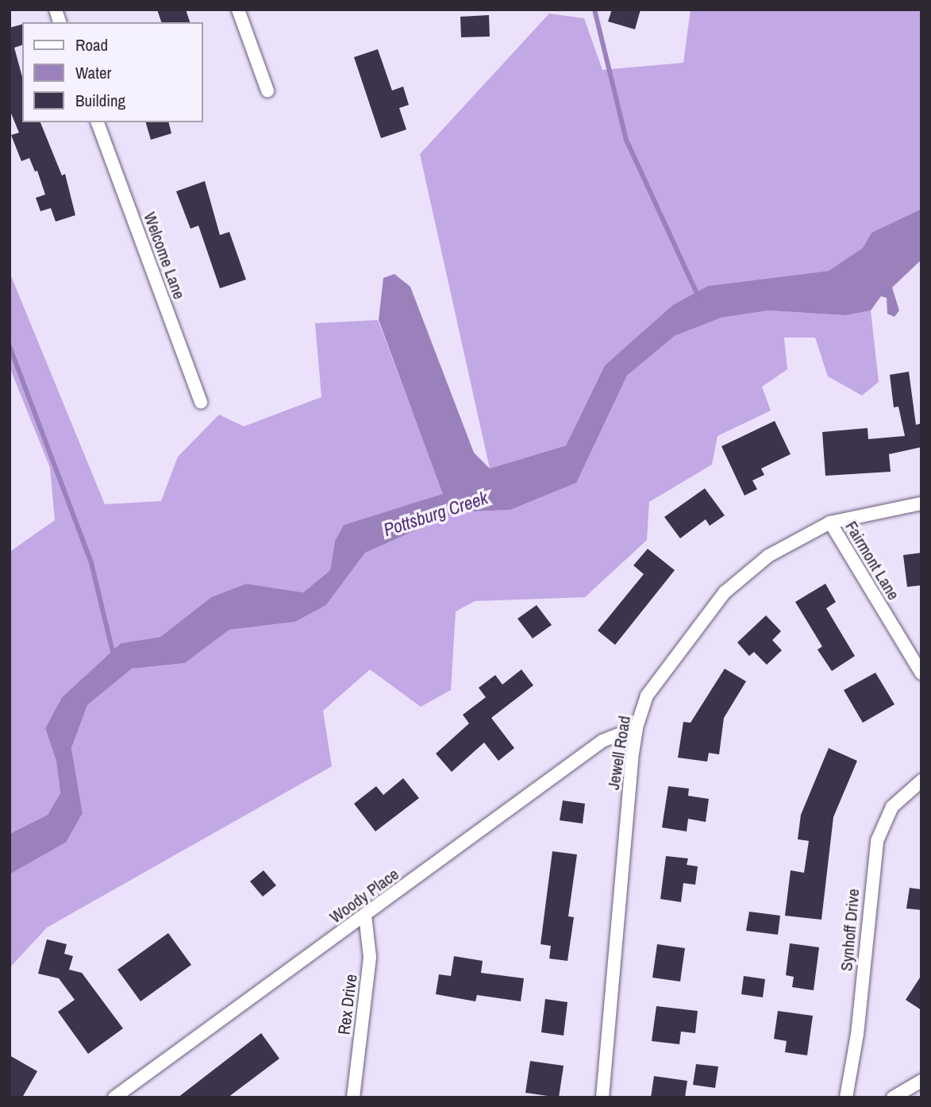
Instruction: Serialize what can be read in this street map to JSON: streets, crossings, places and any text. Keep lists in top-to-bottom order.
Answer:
{
  "streets": {
    "street": [
      "Welcome Lane",
      "Fairmont Lane",
      "Jewell Road",
      "Woody Place",
      "Synhoff Drive",
      "Rex Drive"
    ]
  },
  "crossings": [
    ["Fairmont Lane", "Jewell Road"],
    ["Jewell Road", "Woody Place"],
    ["Woody Place", "Rex Drive"]
  ],
  "water": ["Pottsburg Creek"],
  "legend": ["Road", "Water", "Building"]
}
